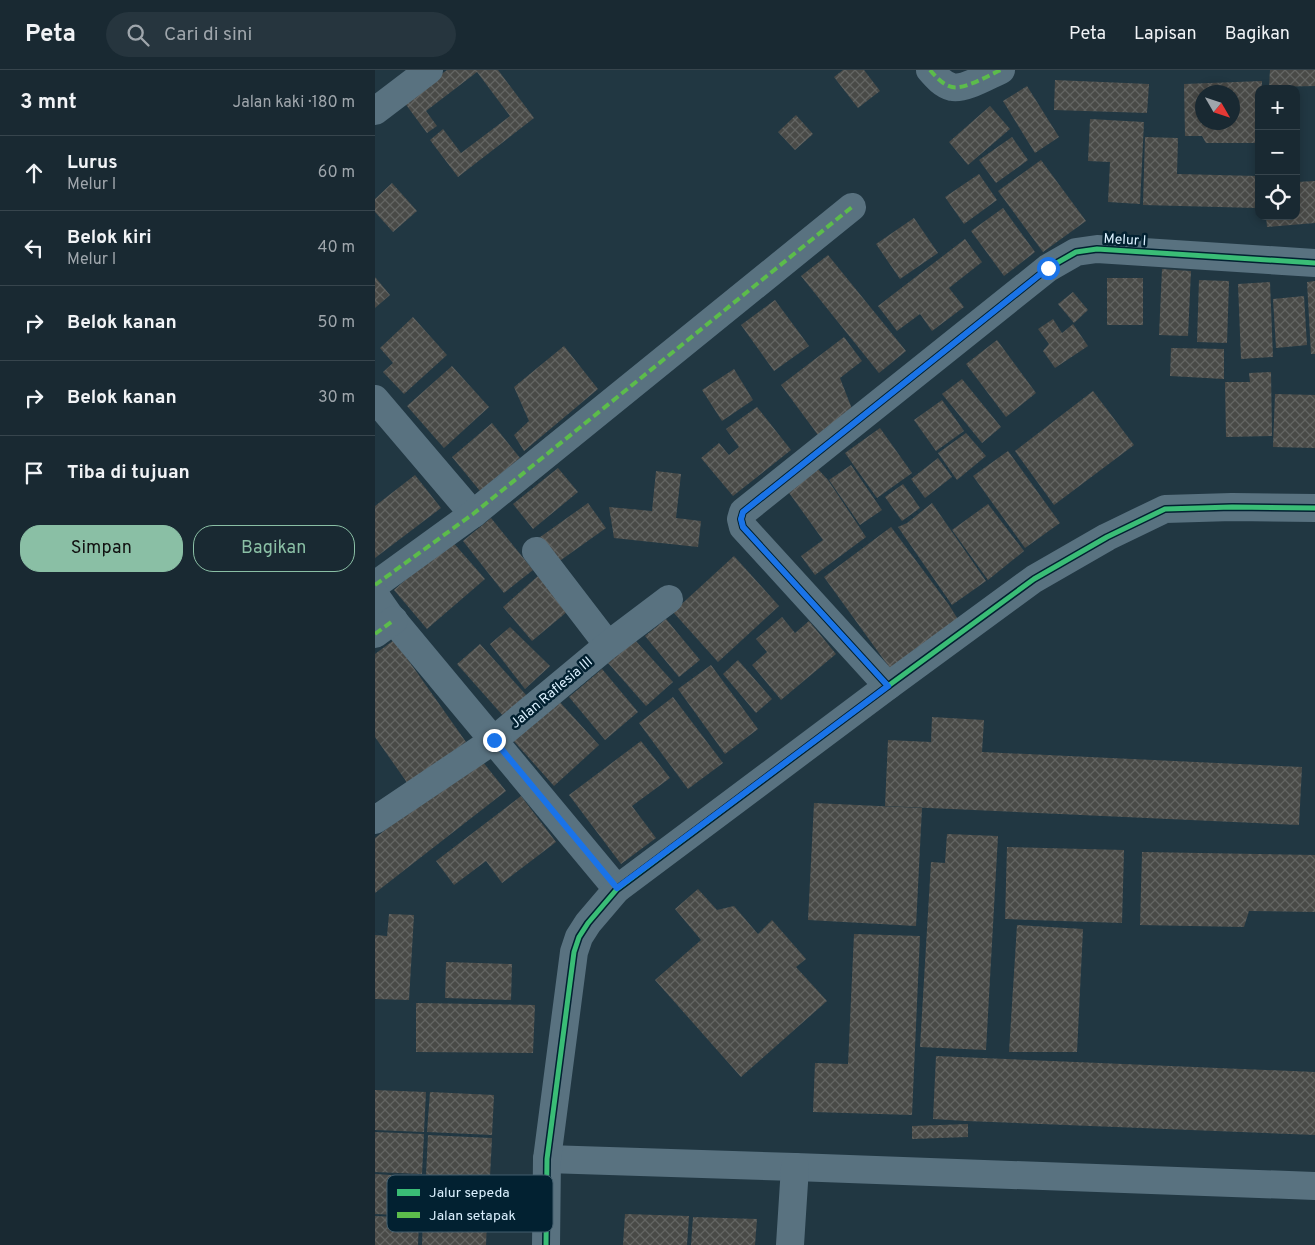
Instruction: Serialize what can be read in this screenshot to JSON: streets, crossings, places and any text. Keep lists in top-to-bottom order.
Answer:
{
  "streets": {
    "street": ["Melur I", "Jalan Raflesia III"]
  },
  "legend": ["Jalur sepeda", "Jalan setapak"],
  "north": "bottom right",
  "page": {
    "header": "Peta",
    "search": "Cari di sini",
    "nav": ["Peta", "Lapisan", "Bagikan"],
    "heading": ["3 mnt", "Jalan kaki · 180 m"],
    "map_buttons": ["+", "−"],
    "list": [
      ["Lurus", "Melur I", "60 m"],
      ["Belok kiri", "Melur I", "40 m"],
      ["Belok kanan", "50 m"],
      ["Belok kanan", "30 m"],
      "Tiba di tujuan"
    ],
    "buttons": ["Simpan", "Bagikan"]
  }
}
